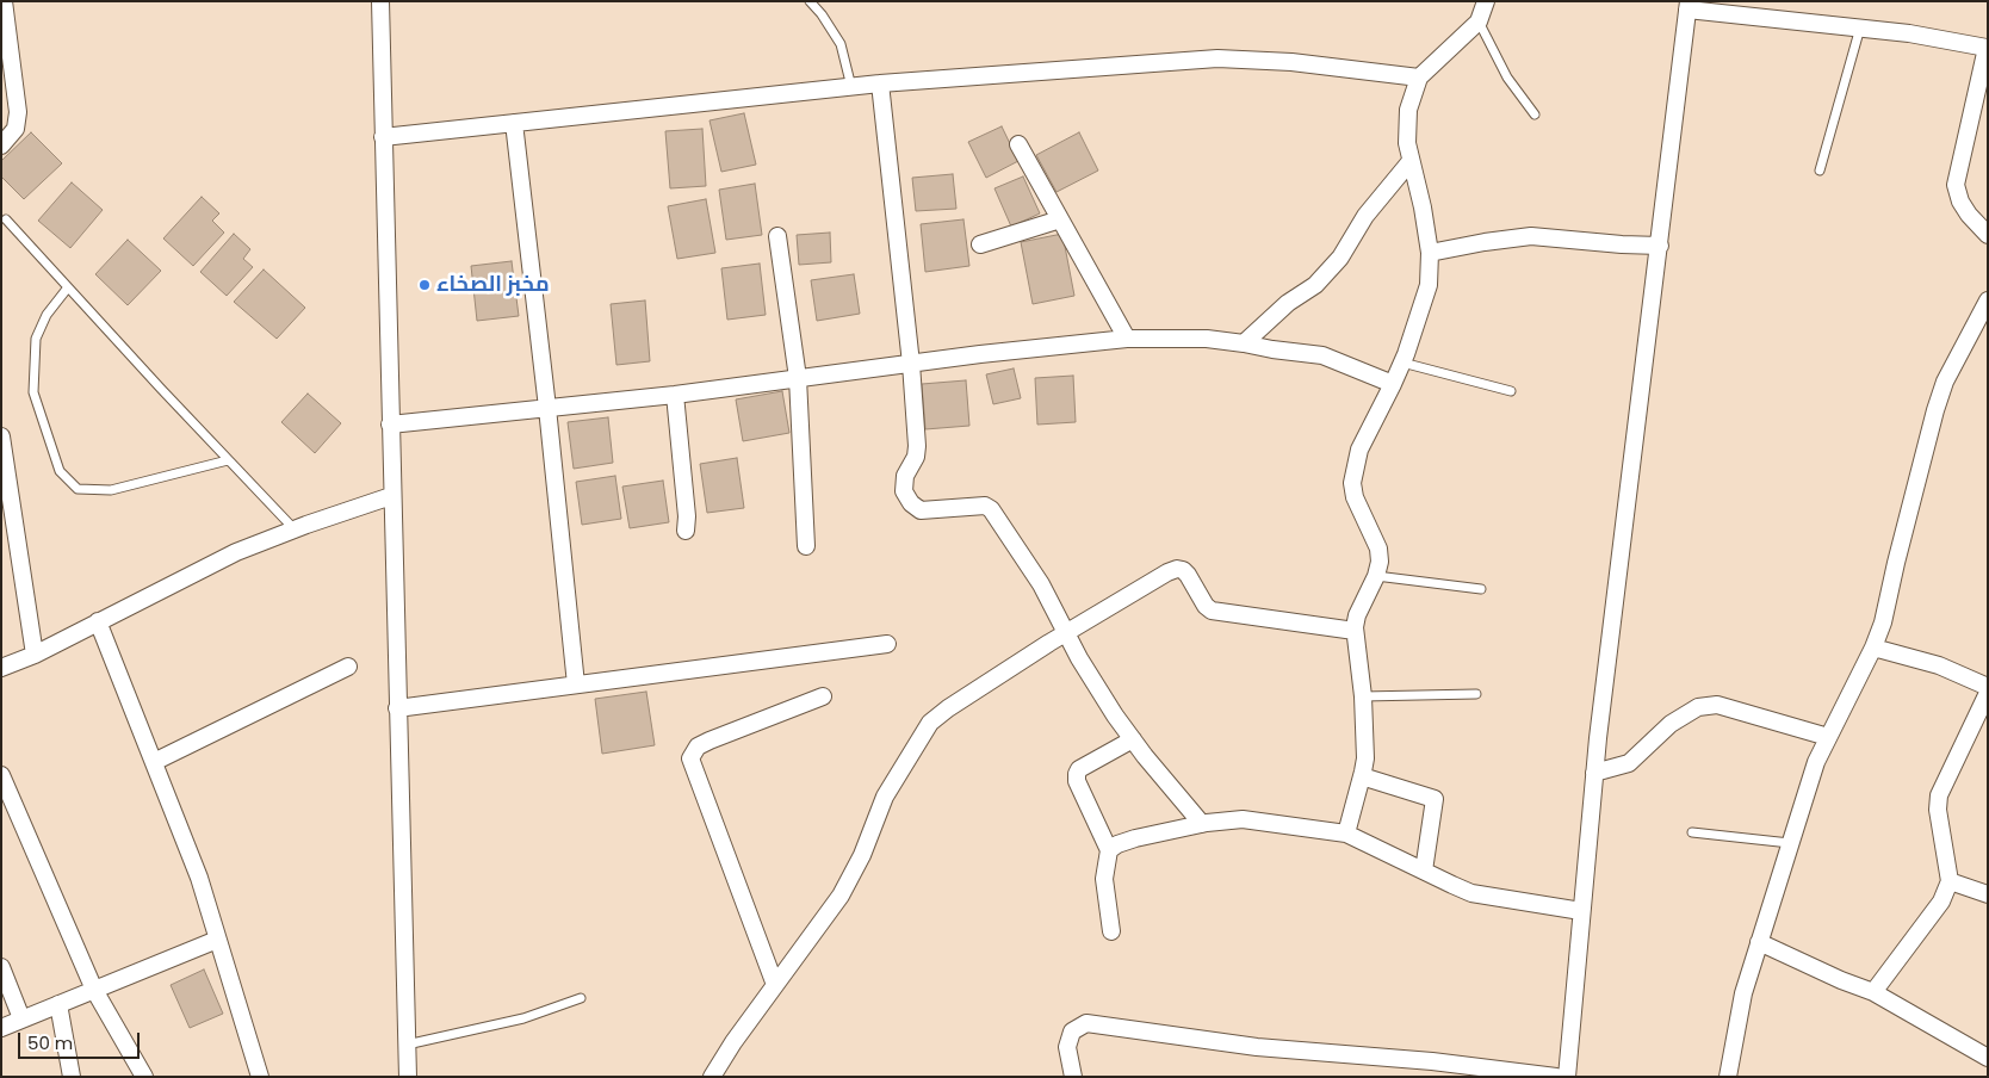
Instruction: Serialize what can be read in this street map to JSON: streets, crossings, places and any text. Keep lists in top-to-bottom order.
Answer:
{
  "places": ["مخبز الصخاء"],
  "scale_bar": "50 m"
}
